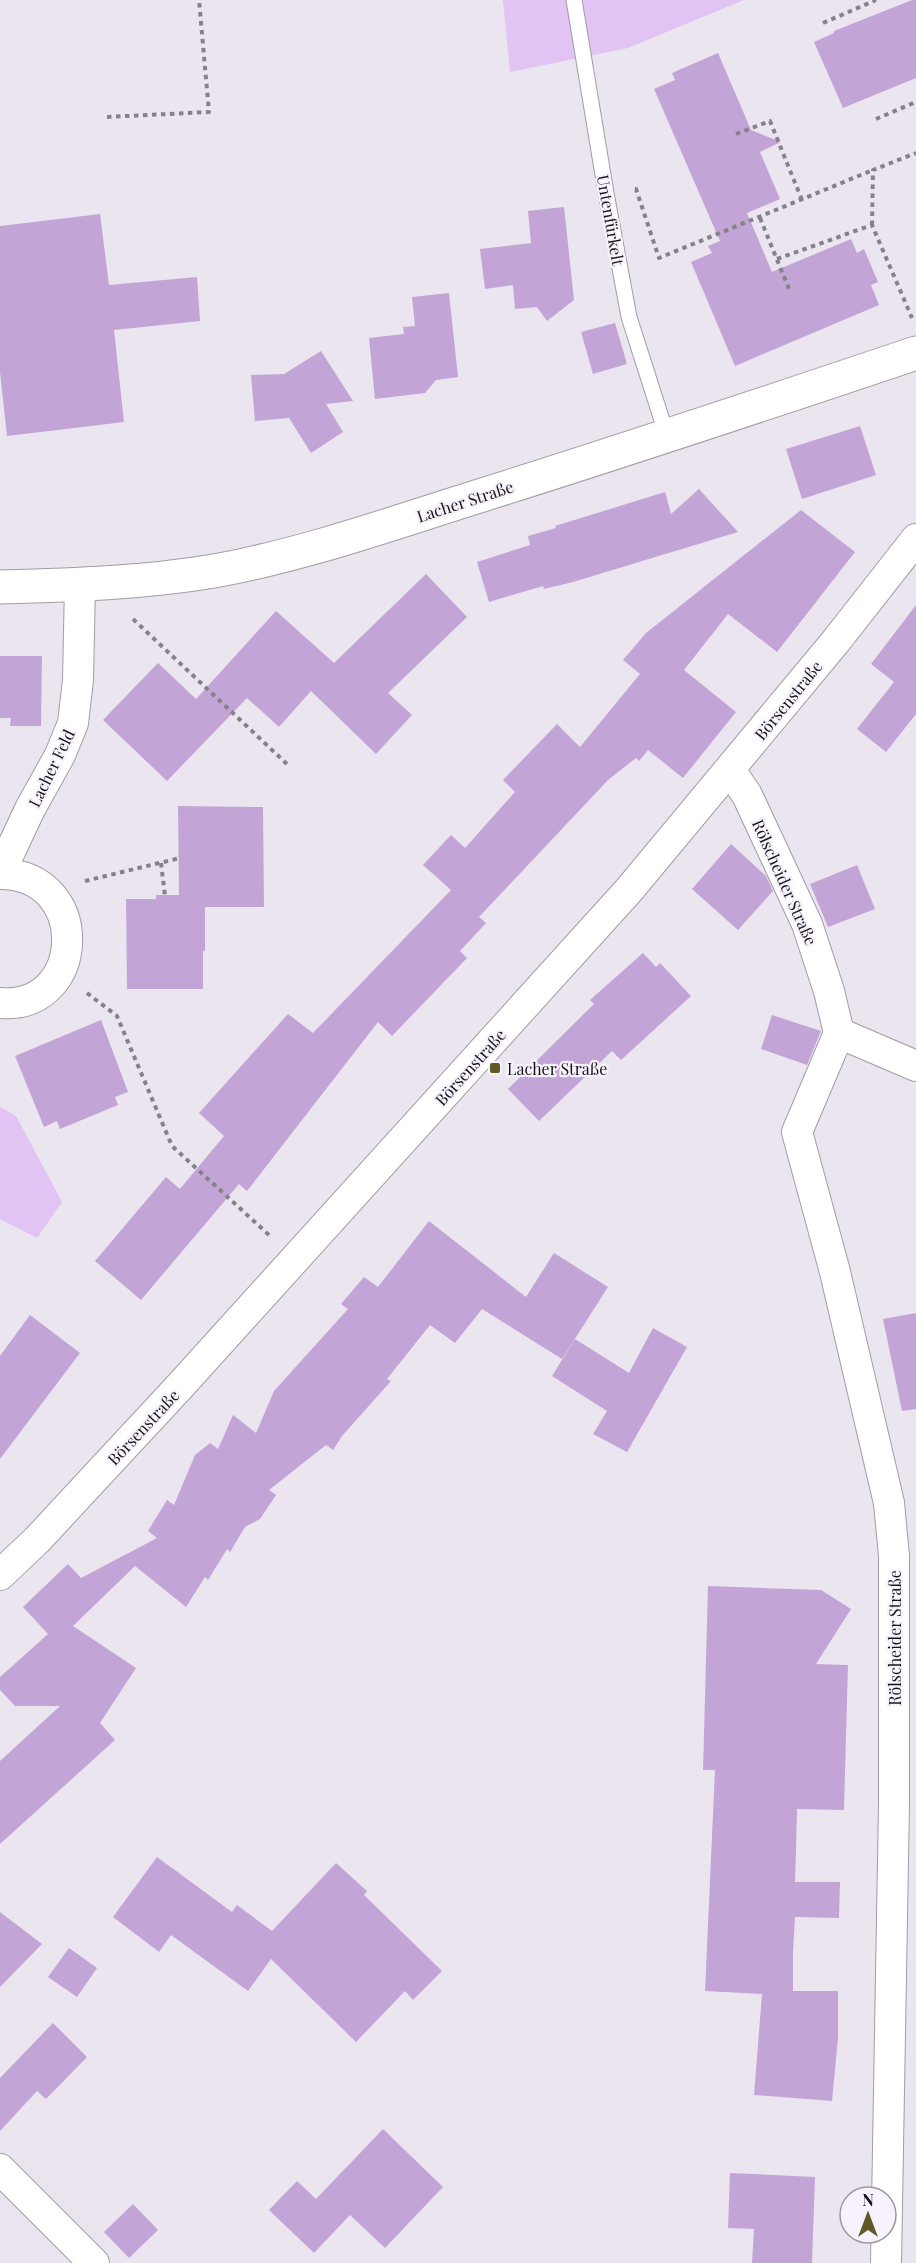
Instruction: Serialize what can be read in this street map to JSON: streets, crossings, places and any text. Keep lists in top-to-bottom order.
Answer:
{
  "streets": {
    "street": [
      "Lacher Straße",
      "Börsenstraße",
      "Lacher Feld",
      "Rölscheider Straße"
    ],
    "lane": ["Untenfürkelt"]
  },
  "crossings": [
    ["Untenfürkelt", "Lacher Straße"],
    ["Lacher Straße", "Lacher Feld"],
    ["Börsenstraße", "Rölscheider Straße"]
  ],
  "places": {
    "transit": ["Lacher Straße"]
  },
  "north": "top"
}
